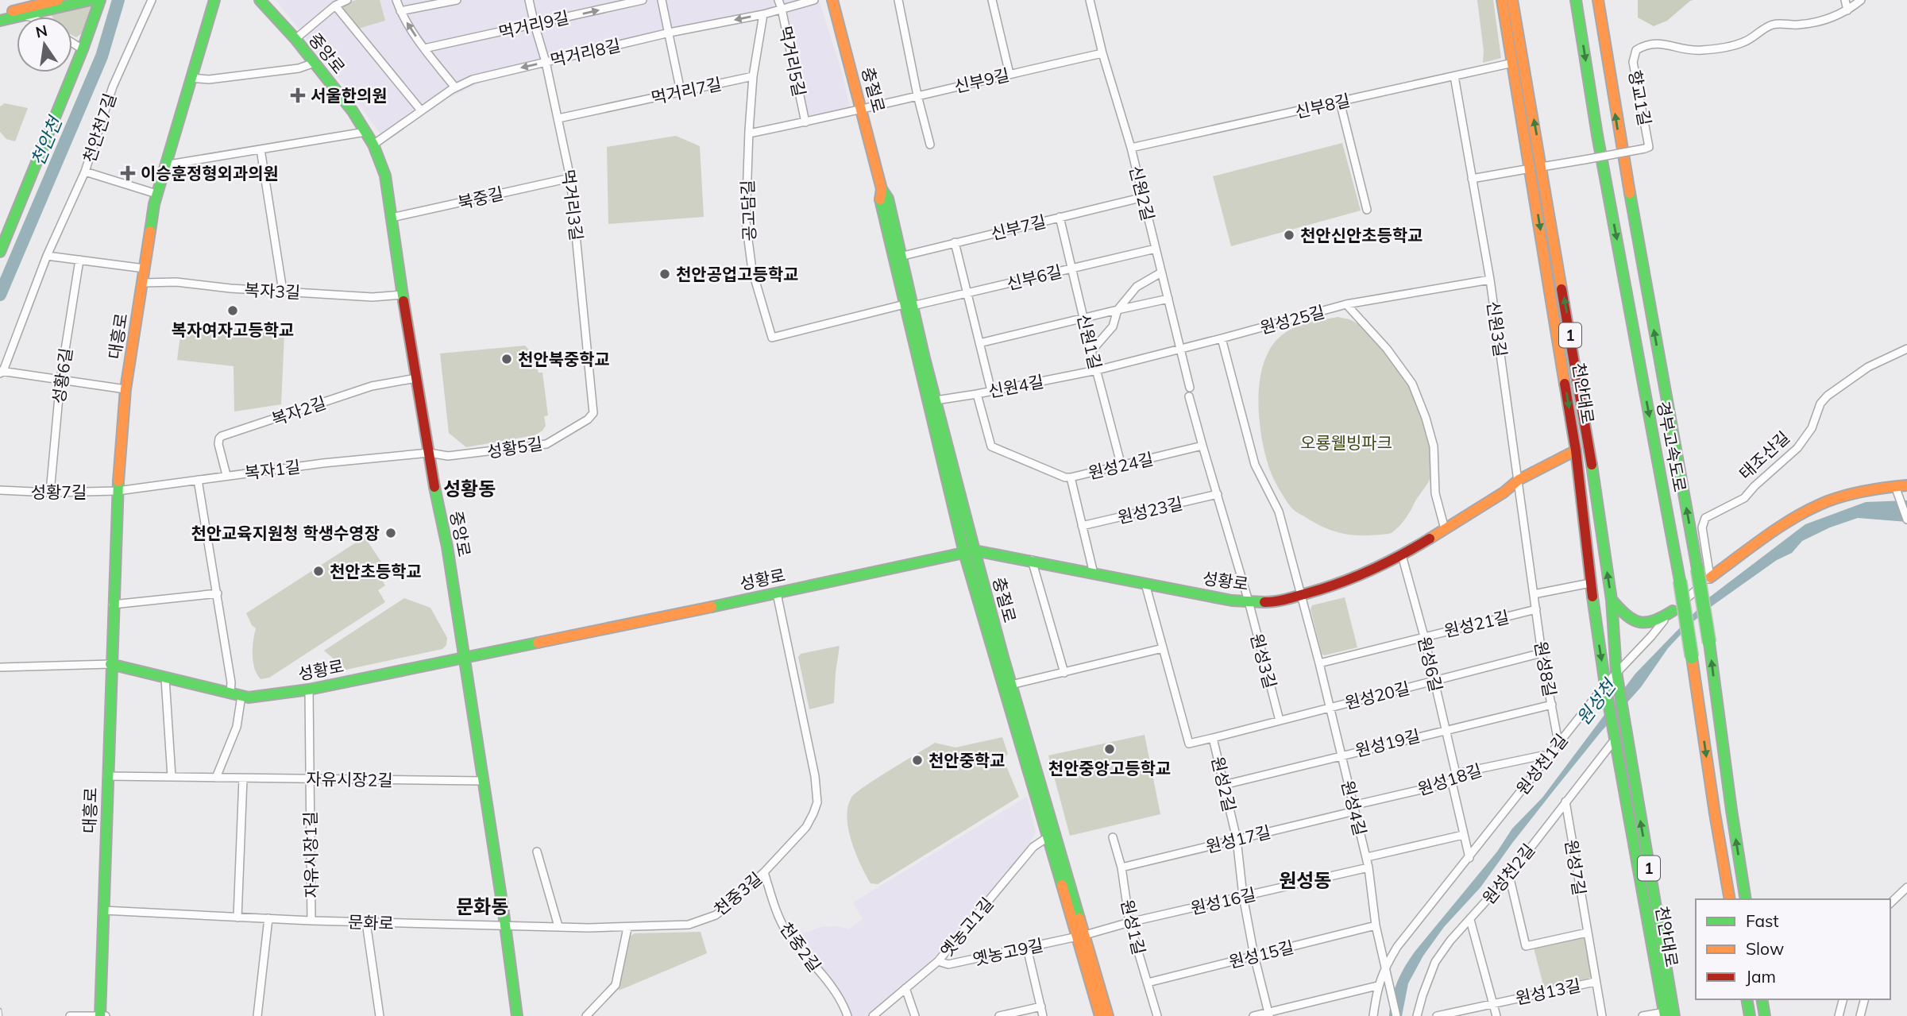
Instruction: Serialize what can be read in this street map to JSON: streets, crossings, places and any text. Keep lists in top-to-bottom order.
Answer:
{
  "streets": {
    "main road": [
      "중앙로",
      "충절로",
      "1",
      "대흥로",
      "천안대로",
      "경부고속도로",
      "성황로"
    ],
    "street": [
      "먹거리9길",
      "먹거리8길",
      "먹거리5길",
      "신부9길",
      "먹거리7길",
      "향교1길",
      "신부8길",
      "천안천7길",
      "신원2길",
      "북중길",
      "먹거리3길",
      "공고담길",
      "신부7길",
      "신부6길",
      "복자3길",
      "원성25길",
      "신원3길",
      "신원1길",
      "성황6길",
      "신원4길",
      "복자2길",
      "성황5길",
      "태조산길",
      "원성24길",
      "복자1길",
      "성황7길",
      "원성23길",
      "원성21길",
      "원성3길",
      "원성6길",
      "원성8길",
      "원성20길",
      "원성19길",
      "원성천1길",
      "자유시장2길",
      "원성18길",
      "원성2길",
      "원성4길",
      "원성17길",
      "자유시장1길",
      "원성7길",
      "원성천2길",
      "천중3길",
      "원성16길",
      "문화로",
      "옛농고1길",
      "원성1길",
      "천중2길",
      "옛농고9길",
      "원성15길",
      "원성13길"
    ]
  },
  "crossings": [
    ["먹거리9길", "먹거리3길"],
    ["먹거리8길", "중앙로"],
    ["먹거리8길", "먹거리5길"],
    ["먹거리8길", "먹거리3길"],
    ["중앙로", "북중길"],
    ["중앙로", "복자3길"],
    ["중앙로", "복자2길"],
    ["중앙로", "성황5길"],
    ["중앙로", "복자1길"],
    ["중앙로", "성황로"],
    ["중앙로", "자유시장2길"],
    ["중앙로", "천중3길"],
    ["중앙로", "문화로"],
    ["먹거리5길", "신부9길"],
    ["신부9길", "충절로"],
    ["신부9길", "신원2길"],
    ["신부9길", "공고담길"],
    ["충절로", "공고담길"],
    ["충절로", "신부7길"],
    ["충절로", "신부6길"],
    ["충절로", "신원4길"],
    ["충절로", "성황로"],
    ["충절로", "원성16길"],
    ["충절로", "옛농고1길"],
    ["충절로", "옛농고9길"],
    ["먹거리7길", "먹거리3길"],
    ["먹거리7길", "공고담길"],
    ["향교1길", "천안대로"],
    ["신부8길", "신원2길"],
    ["신부8길", "신원3길"],
    ["신부8길", "천안대로"],
    ["신원2길", "신부7길"],
    ["신원2길", "신부6길"],
    ["신원2길", "원성25길"],
    ["북중길", "먹거리3길"],
    ["먹거리3길", "성황5길"],
    ["공고담길", "신부6길"],
    ["신부7길", "신원1길"],
    ["신부6길", "신원1길"],
    ["복자3길", "대흥로"],
    ["원성25길", "신원3길"],
    ["원성25길", "신원1길"],
    ["원성25길", "신원4길"],
    ["신원3길", "성황로"],
    ["신원3길", "원성8길"],
    ["1", "천안대로"],
    ["1", "원성천1길"],
    ["1", "원성천2길"],
    ["대흥로", "복자1길"],
    ["대흥로", "성황7길"],
    ["대흥로", "성황로"],
    ["대흥로", "자유시장2길"],
    ["대흥로", "문화로"],
    ["신원1길", "신원4길"],
    ["신원1길", "원성24길"],
    ["성황6길", "성황7길"],
    ["천안대로", "성황로"],
    ["천안대로", "원성천1길"],
    ["천안대로", "원성천2길"],
    ["복자2길", "복자1길"],
    ["성황5길", "복자1길"],
    ["원성24길", "원성23길"],
    ["원성24길", "성황로"],
    ["복자1길", "성황7길"],
    ["성황로", "원성3길"],
    ["성황로", "원성6길"],
    ["성황로", "원성8길"],
    ["성황로", "원성2길"],
    ["성황로", "원성4길"],
    ["성황로", "자유시장1길"],
    ["성황로", "천중3길"],
    ["원성21길", "원성6길"],
    ["원성21길", "원성8길"],
    ["원성21길", "원성4길"],
    ["원성3길", "원성20길"],
    ["원성6길", "원성20길"],
    ["원성6길", "원성19길"],
    ["원성6길", "원성18길"],
    ["원성8길", "원성20길"],
    ["원성8길", "원성19길"],
    ["원성8길", "원성천1길"],
    ["원성20길", "원성2길"],
    ["원성20길", "원성4길"],
    ["원성19길", "원성2길"],
    ["원성19길", "원성4길"],
    ["원성천1길", "원성18길"],
    ["원성천1길", "원성4길"],
    ["자유시장2길", "자유시장1길"],
    ["원성18길", "원성4길"],
    ["원성18길", "원성17길"],
    ["원성2길", "원성17길"],
    ["원성2길", "원성16길"],
    ["원성2길", "원성15길"],
    ["원성4길", "원성17길"],
    ["원성4길", "원성16길"],
    ["원성4길", "원성15길"],
    ["원성17길", "원성1길"],
    ["자유시장1길", "문화로"],
    ["원성7길", "원성천2길"],
    ["원성7길", "원성13길"],
    ["천중3길", "문화로"],
    ["천중3길", "천중2길"],
    ["원성16길", "원성1길"],
    ["원성16길", "옛농고9길"],
    ["옛농고1길", "옛농고9길"],
    ["원성1길", "원성15길"]
  ],
  "one_way": ["먹거리9길", "먹거리8길"],
  "districts": ["성황동", "원성동", "문화동"],
  "water": ["천안천", "원성천"],
  "parks": ["오룡웰빙파크"],
  "places": {
    "health": ["서울한의원", "이승훈정형외과의원"],
    "other": [
      "천안신안초등학교",
      "천안공업고등학교",
      "복자여자고등학교",
      "천안북중학교",
      "천안교육지원청 학생수영장",
      "천안초등학교",
      "천안중앙고등학교",
      "천안중학교"
    ]
  },
  "legend": ["Fast", "Slow", "Jam"],
  "north": "top"
}
